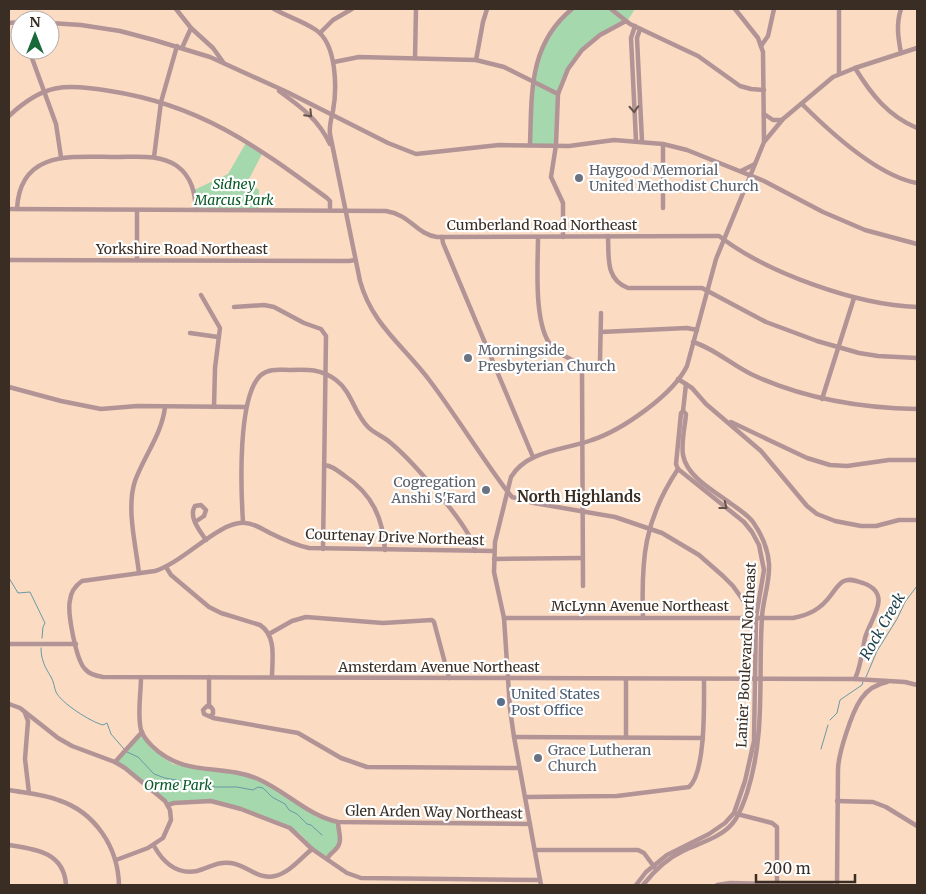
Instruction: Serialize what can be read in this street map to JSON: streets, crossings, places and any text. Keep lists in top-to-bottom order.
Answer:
{
  "streets": {
    "street": [
      "Cumberland Road Northeast",
      "Yorkshire Road Northeast",
      "Courtenay Drive Northeast",
      "McLynn Avenue Northeast",
      "Lanier Boulevard Northeast",
      "Amsterdam Avenue Northeast",
      "Glen Arden Way Northeast"
    ]
  },
  "crossings": [
    ["McLynn Avenue Northeast", "Lanier Boulevard Northeast"],
    ["McLynn Avenue Northeast", "Amsterdam Avenue Northeast"],
    ["Lanier Boulevard Northeast", "Amsterdam Avenue Northeast"]
  ],
  "districts": ["North Highlands"],
  "water": ["Rock Creek"],
  "parks": ["Sidney Marcus Park", "Orme Park"],
  "places": [
    "Haygood Memorial United Methodist Church",
    "Morningside Presbyterian Church",
    "Cogregation Anshi S'Fard",
    "United States Post Office",
    "Grace Lutheran Church"
  ],
  "scale_bar": "200 m",
  "north": "top"
}
